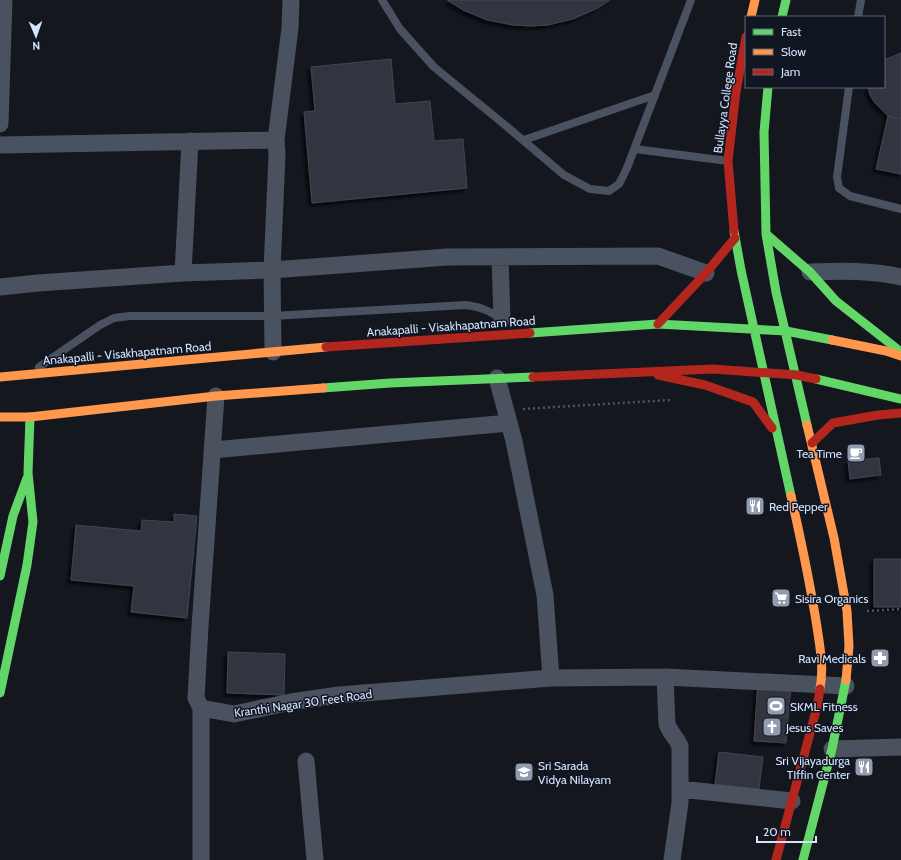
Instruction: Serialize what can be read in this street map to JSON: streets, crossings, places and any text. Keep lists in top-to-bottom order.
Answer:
{
  "streets": {
    "main road": ["Bullayya College Road", "Anakapalli - Visakhapatnam Road"],
    "street": ["Kranthi Nagar 30 Feet Road"]
  },
  "crossings": [
    ["Bullayya College Road", "Anakapalli - Visakhapatnam Road"],
    ["Bullayya College Road", "Kranthi Nagar 30 Feet Road"]
  ],
  "places": {
    "cafe": ["Tea Time"],
    "restaurant": ["Red Pepper", "Sri Vijayadurga TIffin Center"],
    "supermarket": ["Sisira Organics"],
    "pharmacy": ["Ravi Medicals"],
    "sports": ["SKML Fitness"],
    "church": ["Jesus Saves"],
    "school or university": ["Sri Sarada Vidya Nilayam"]
  },
  "legend": ["Fast", "Slow", "Jam"],
  "scale_bar": "20 m",
  "north": "bottom"
}
